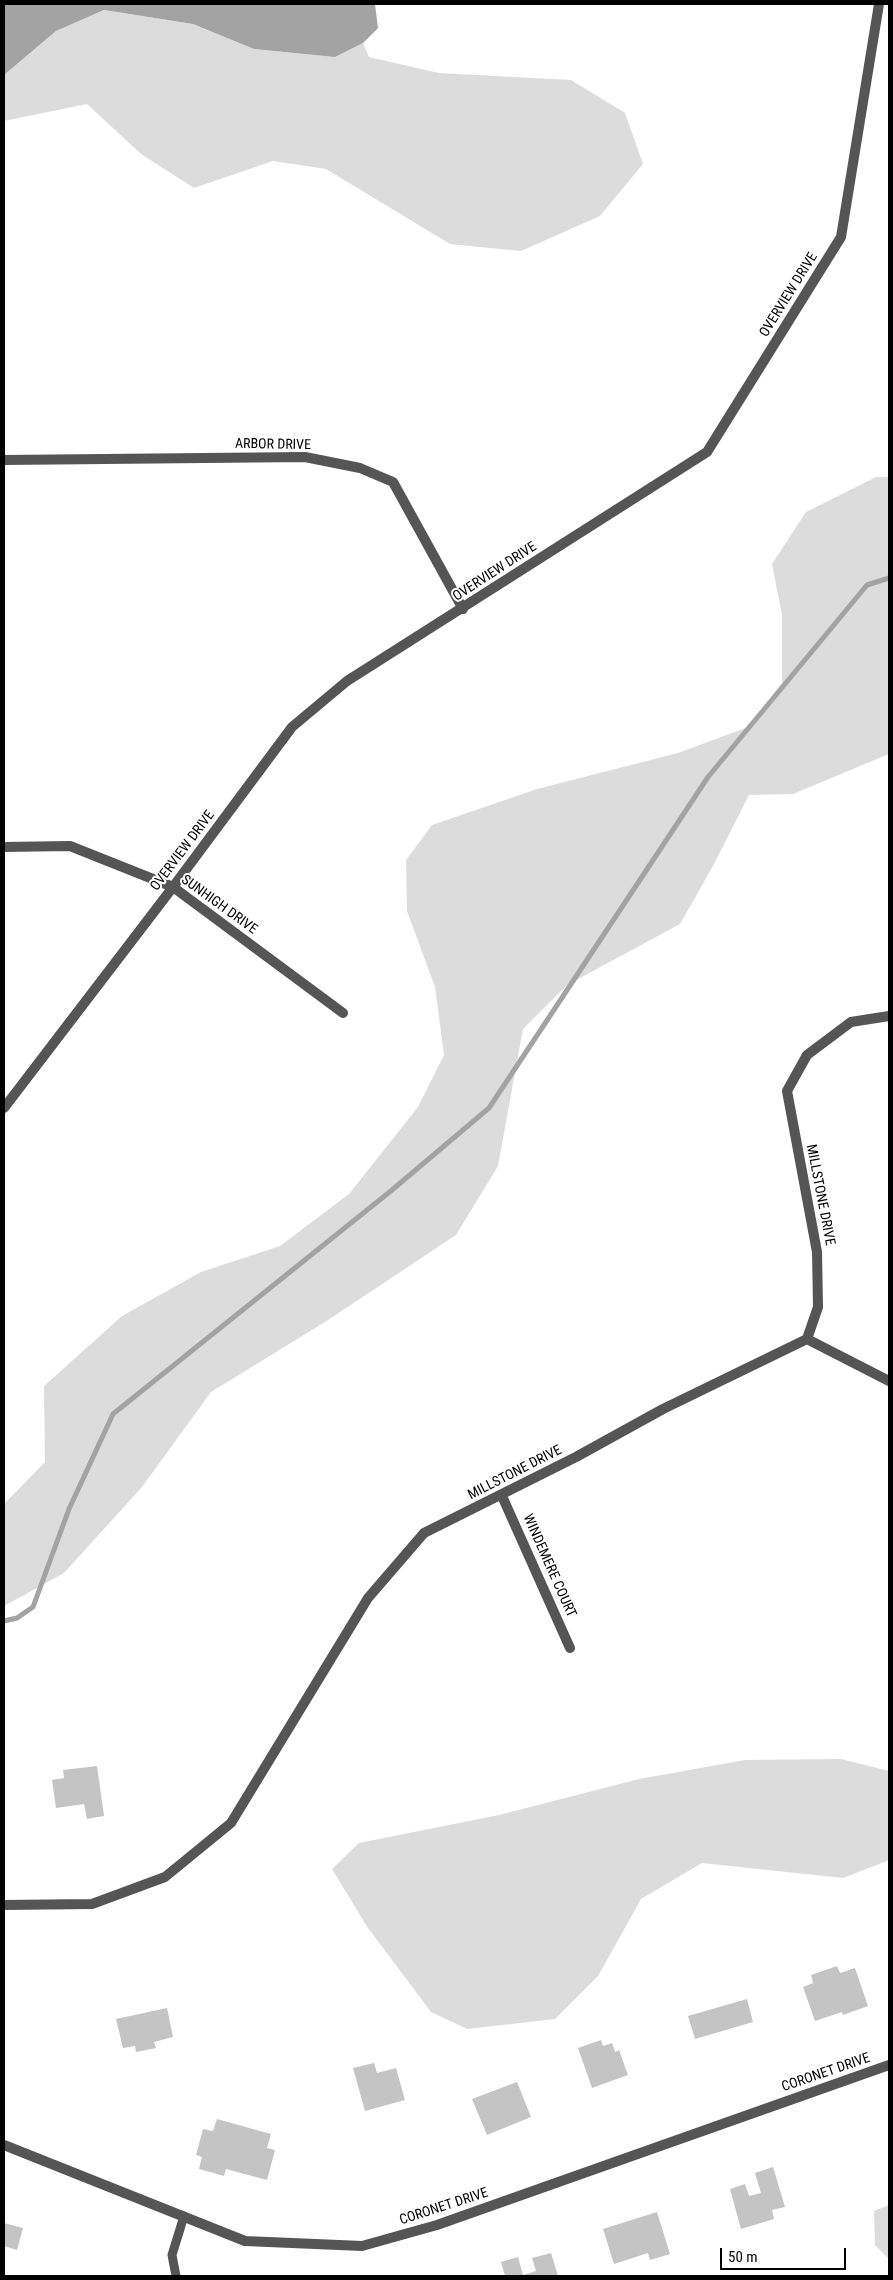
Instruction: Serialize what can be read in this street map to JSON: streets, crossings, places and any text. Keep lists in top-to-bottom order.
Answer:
{
  "streets": {
    "street": [
      "OVERVIEW DRIVE",
      "ARBOR DRIVE",
      "SUNHIGH DRIVE",
      "MILLSTONE DRIVE",
      "WINDEMERE COURT",
      "CORONET DRIVE"
    ]
  },
  "crossings": [
    ["OVERVIEW DRIVE", "ARBOR DRIVE"],
    ["OVERVIEW DRIVE", "SUNHIGH DRIVE"],
    ["MILLSTONE DRIVE", "WINDEMERE COURT"]
  ],
  "scale_bar": "50 m"
}
